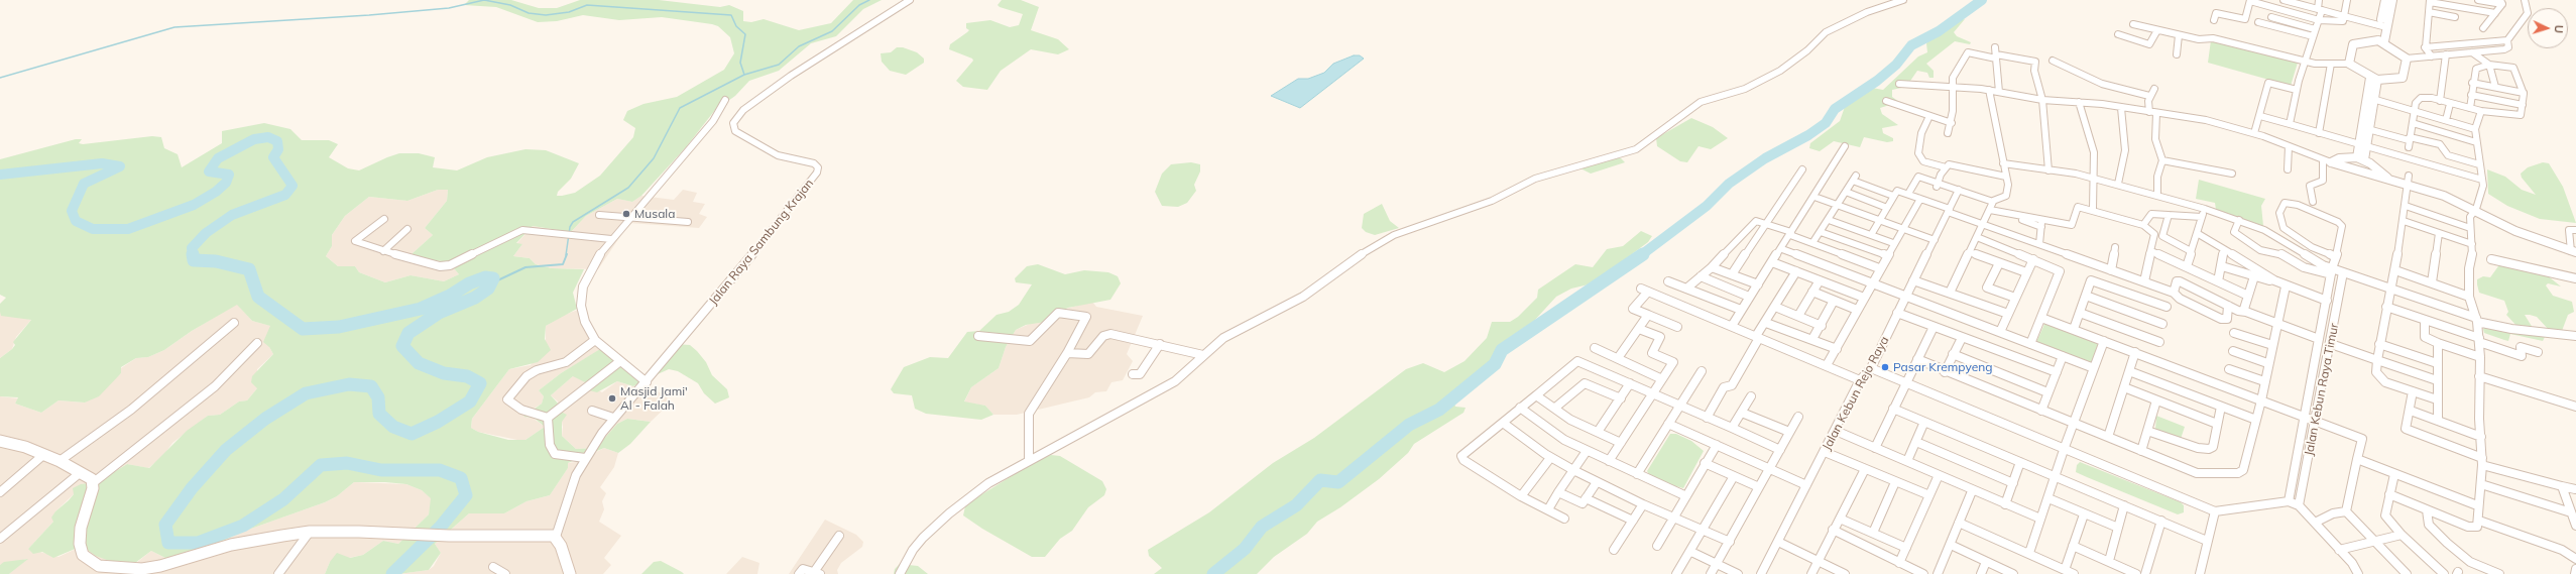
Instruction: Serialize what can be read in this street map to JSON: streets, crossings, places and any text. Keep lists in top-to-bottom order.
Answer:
{
  "streets": {
    "street": ["Jalan Raya Sambung Krajan", "Jalan Kebun Raya Timur", "Jalan Kebun Rejo Raya"]
  },
  "places": ["Musala", "Pasar Krempyeng", "Masjid Jami' Al - Falah"],
  "north": "right"
}
